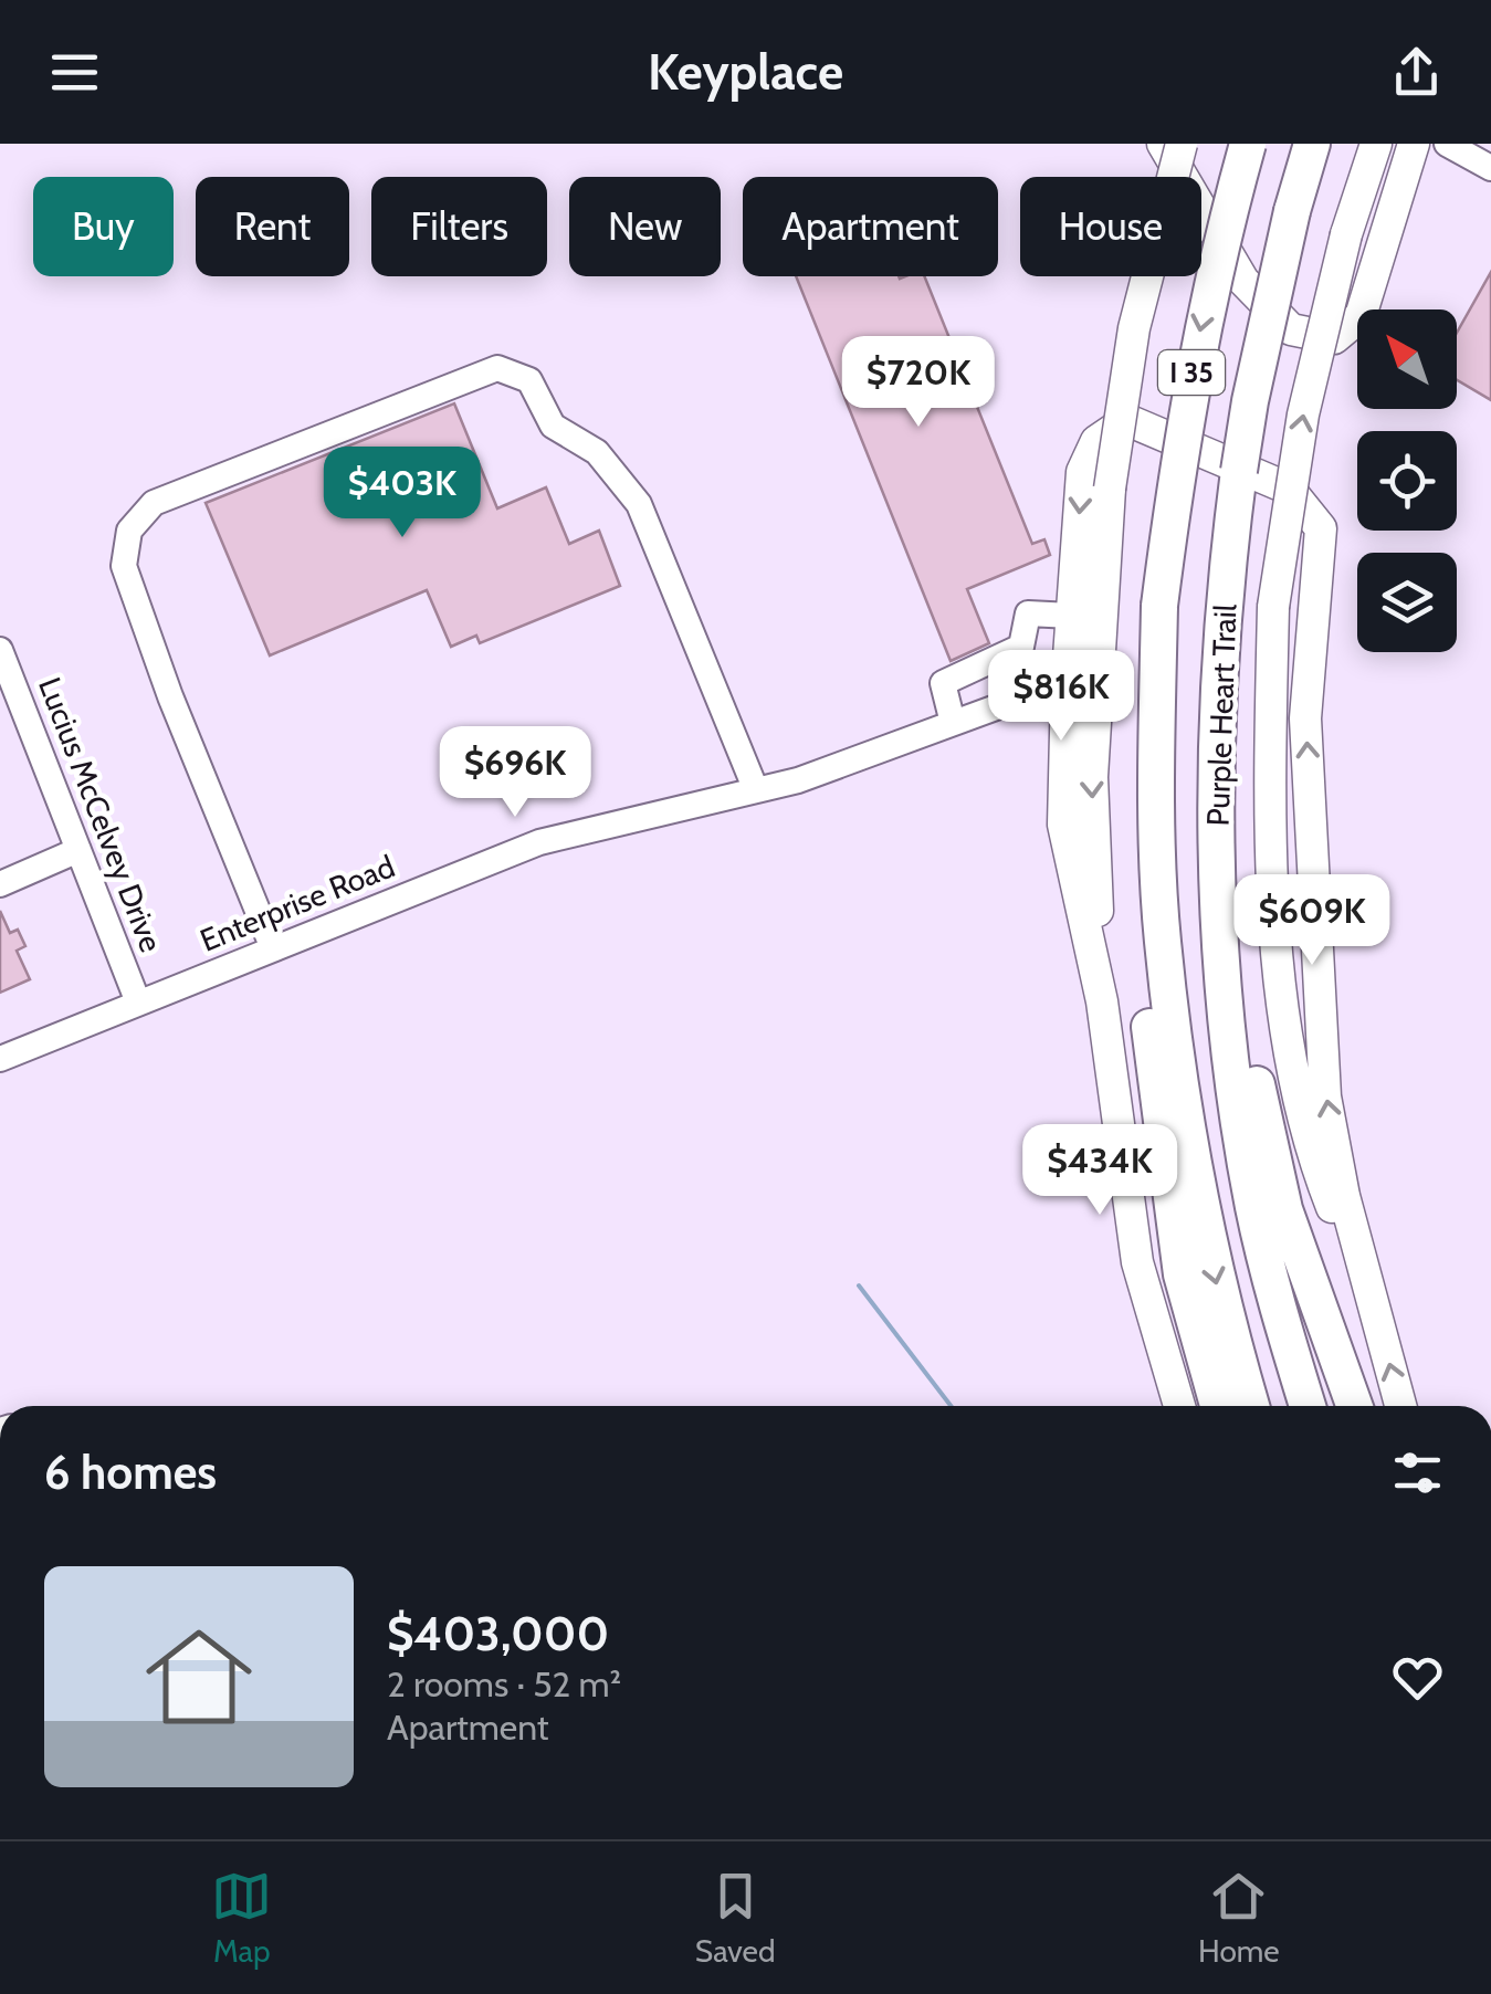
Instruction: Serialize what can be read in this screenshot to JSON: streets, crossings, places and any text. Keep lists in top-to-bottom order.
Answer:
{
  "streets": {
    "highway": ["I 35", "Purple Heart Trail"],
    "street": ["Lucius McCelvey Drive", "Enterprise Road"]
  },
  "crossings": [
    ["Lucius McCelvey Drive", "Enterprise Road"]
  ],
  "north": "top left",
  "page": {
    "header": "Keyplace",
    "chip": [
      "Buy",
      "Rent",
      "Filters",
      "New",
      "Apartment",
      "House"
    ],
    "price": [
      "$720K",
      "$403K",
      "$816K",
      "$696K",
      "$609K",
      "$434K"
    ],
    "heading": "6 homes",
    "list": [
      {
        "name": "$403,000",
        "note": "2 rooms · 52 m² · Apartment"
      }
    ],
    "tabs": ["Map", "Saved", "Home"]
  }
}
